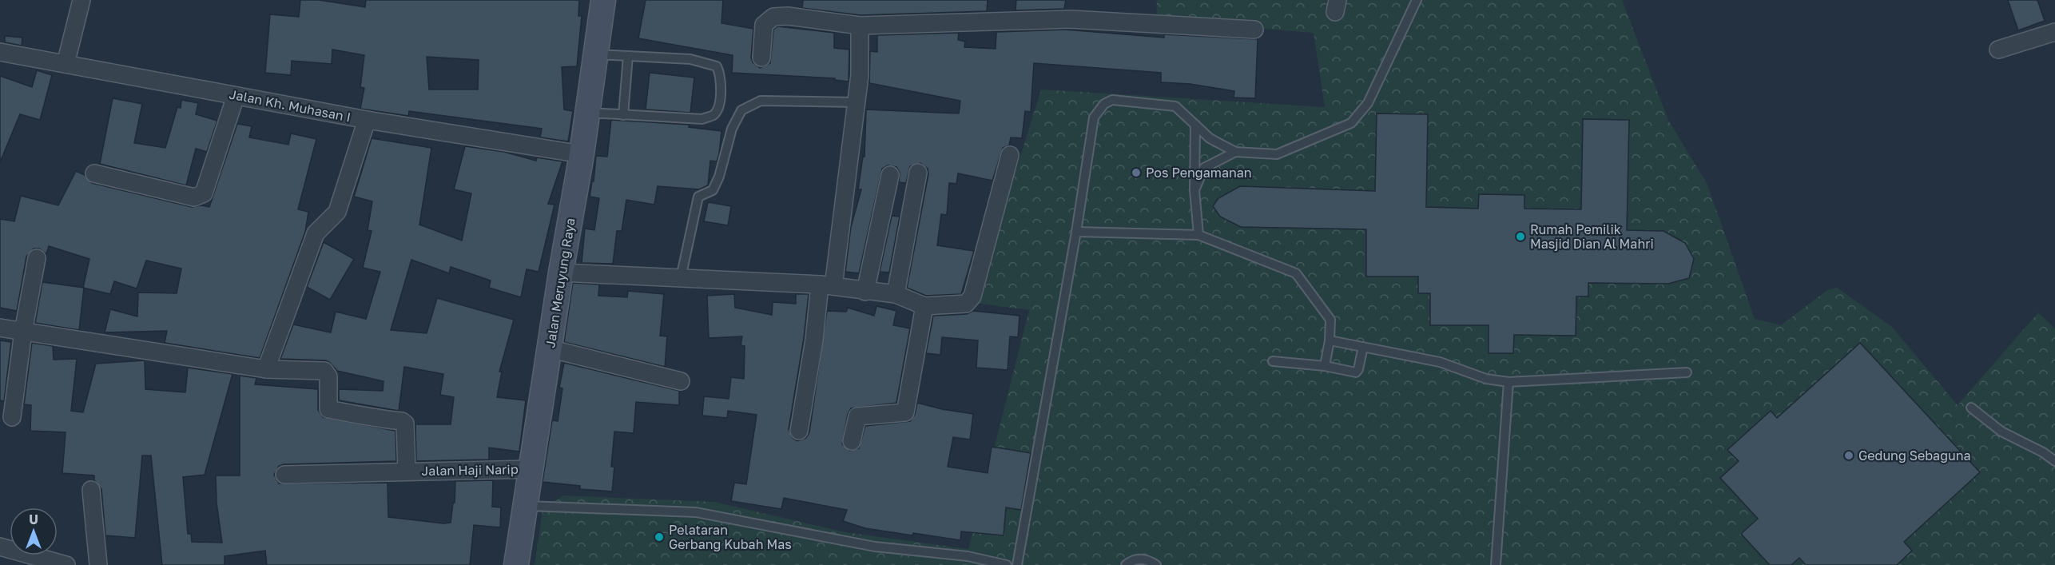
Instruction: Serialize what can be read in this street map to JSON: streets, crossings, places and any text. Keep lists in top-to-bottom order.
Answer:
{
  "streets": {
    "main road": ["Jalan Meruyung Raya"],
    "street": ["Jalan Kh. Muhasan I", "Jalan Haji Narip"]
  },
  "crossings": [
    ["Jalan Kh. Muhasan I", "Jalan Meruyung Raya"],
    ["Jalan Meruyung Raya", "Jalan Haji Narip"]
  ],
  "places": [
    "Pos Pengamanan",
    "Rumah Pemilik Masjid Dian Al Mahri",
    "Gedung Sebaguna",
    "Pelataran Gerbang Kubah Mas"
  ],
  "north": "top"
}
